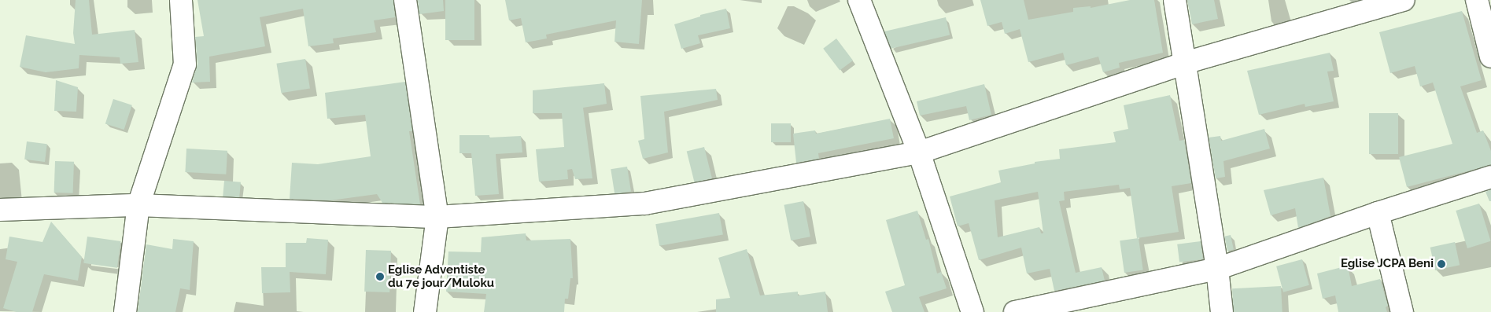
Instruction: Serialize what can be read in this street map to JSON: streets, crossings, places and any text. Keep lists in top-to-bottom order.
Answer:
{
  "places": ["Eglise JCPA Beni", "Eglise Adventiste du 7e jour/Muloku"]
}
